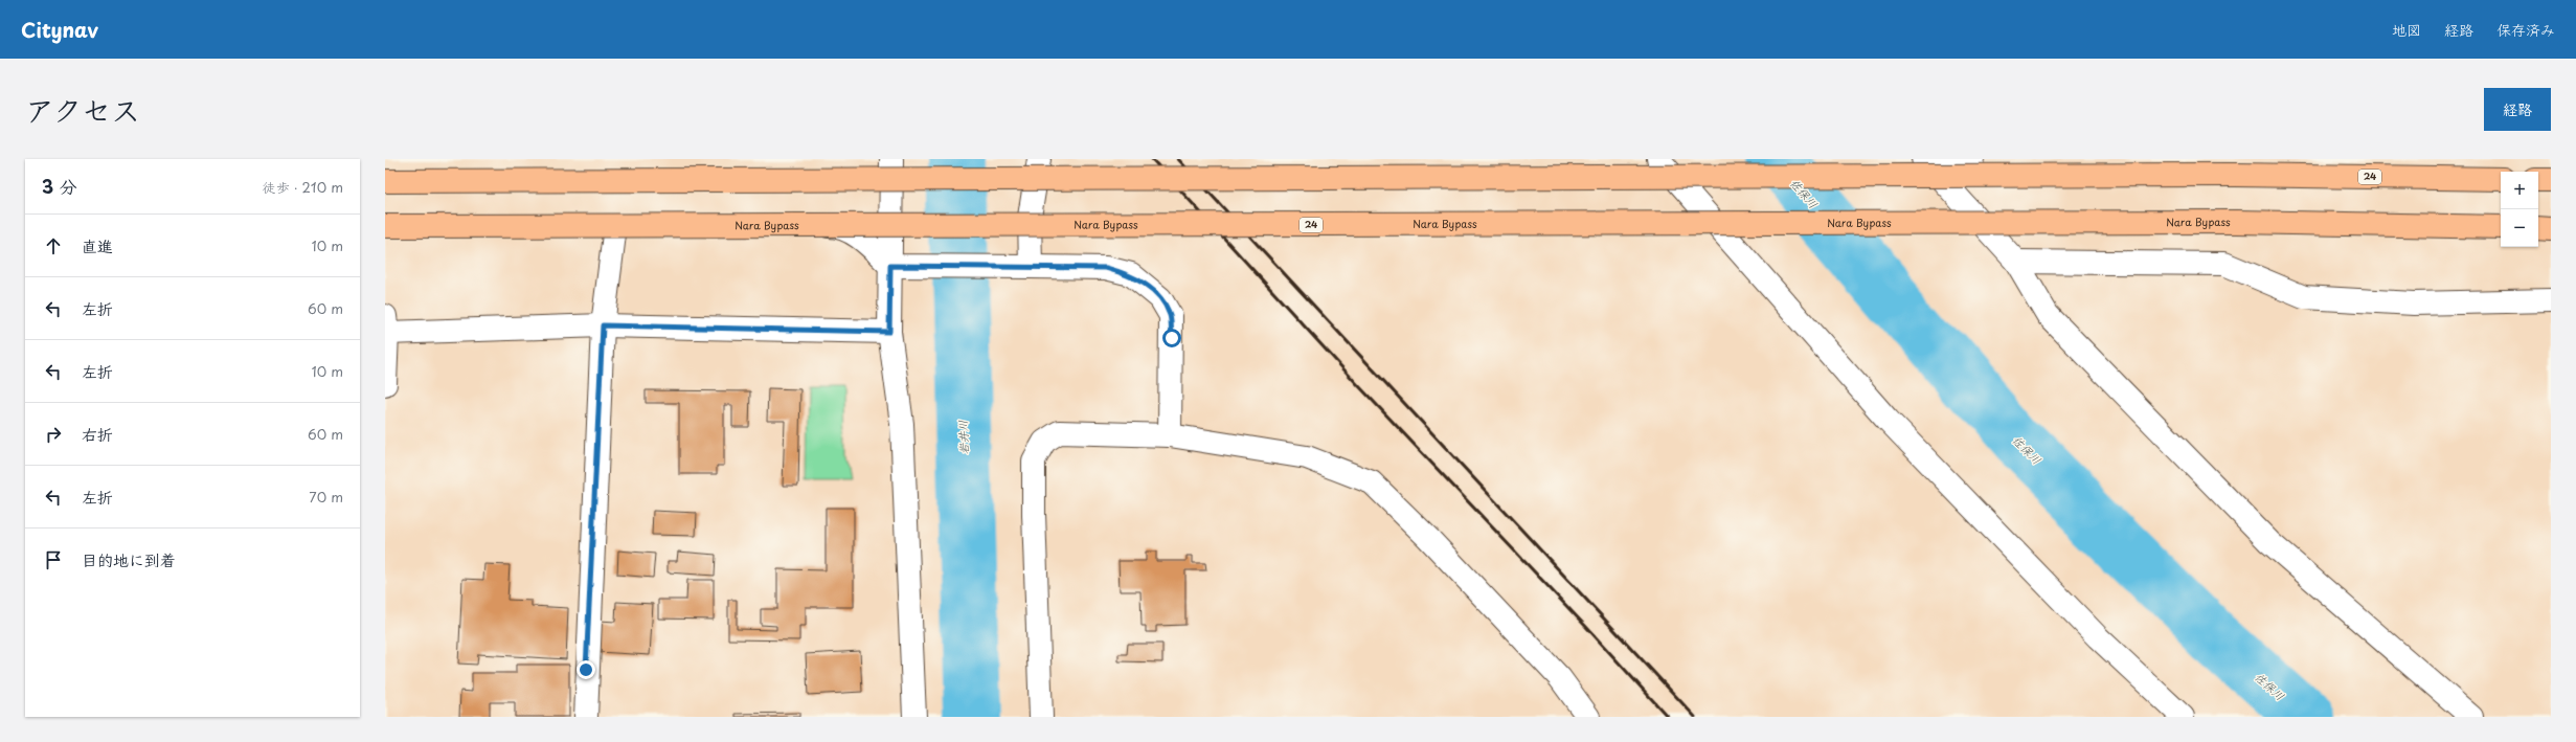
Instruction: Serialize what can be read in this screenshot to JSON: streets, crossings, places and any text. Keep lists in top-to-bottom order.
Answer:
{
  "streets": {
    "highway": ["24", "Nara Bypass"]
  },
  "water": ["佐保川", "岩井川"],
  "page": {
    "header": "Citynav",
    "nav": ["地図", "経路", "保存済み"],
    "title": "アクセス",
    "buttons": "経路",
    "heading": ["3 分", "徒歩 · 210 m"],
    "map_buttons": ["+", "−"],
    "list": [
      ["直進", "10 m"],
      ["左折", "60 m"],
      ["左折", "10 m"],
      ["右折", "60 m"],
      ["左折", "70 m"],
      "目的地に到着"
    ]
  }
}
